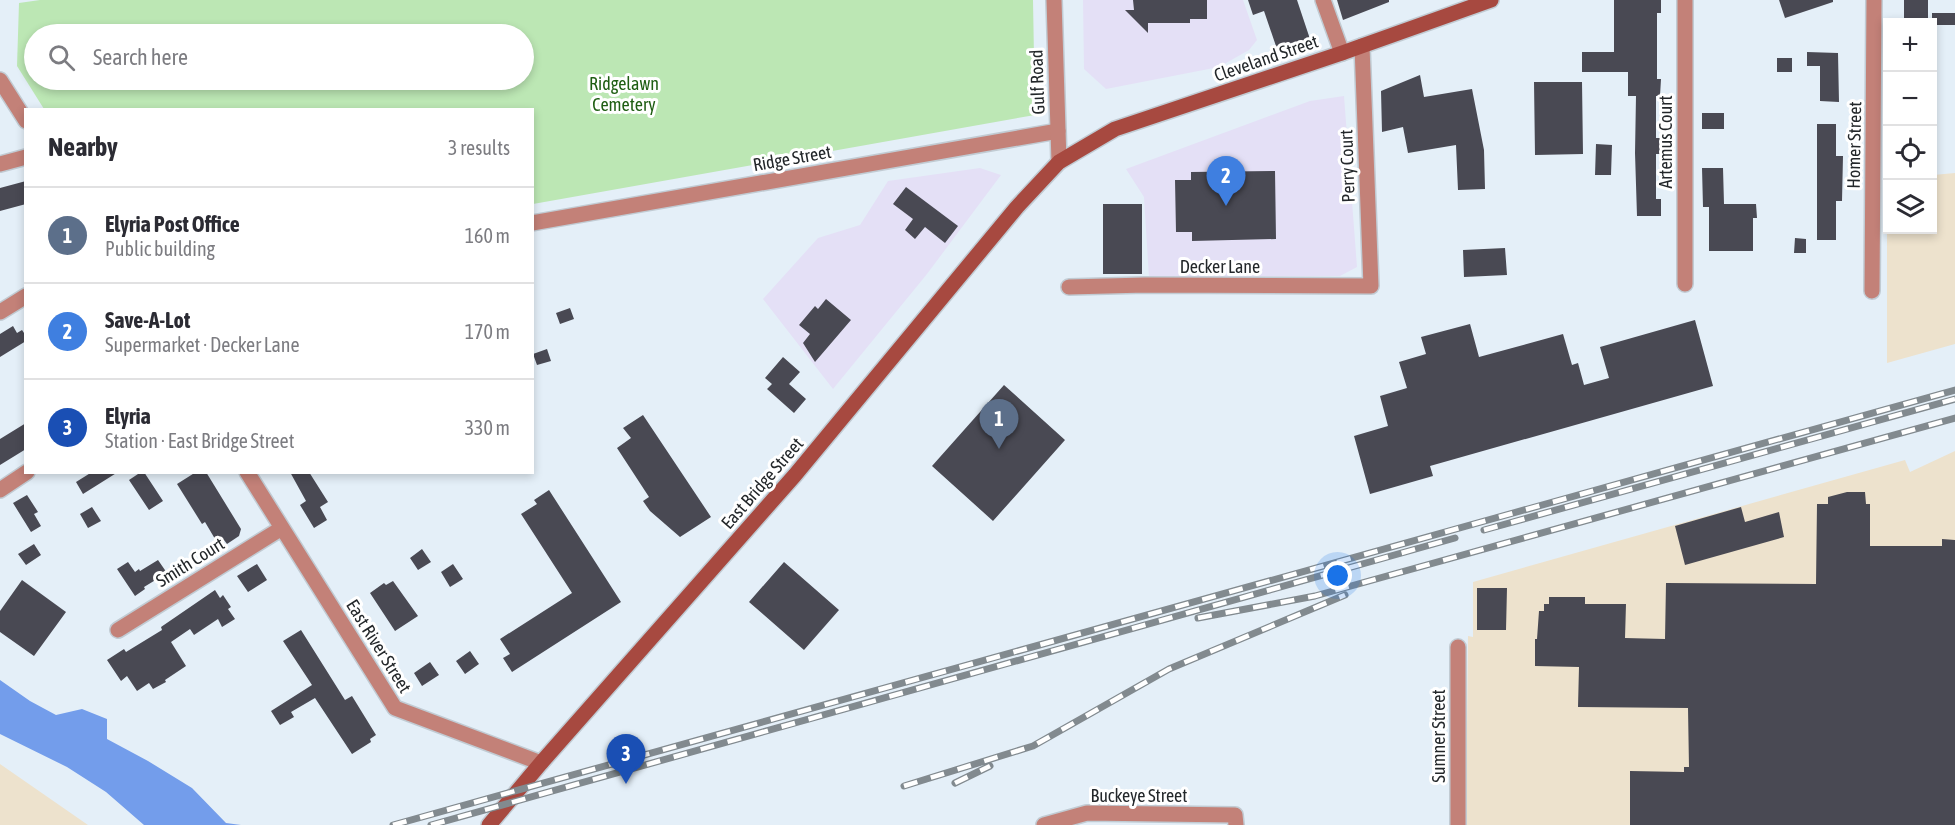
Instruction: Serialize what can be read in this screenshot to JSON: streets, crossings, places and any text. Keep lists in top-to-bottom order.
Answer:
{
  "streets": {
    "main road": ["Cleveland Street", "East Bridge Street"],
    "street": [
      "Gulf Road",
      "Artemus Court",
      "Homer Street",
      "Ridge Street",
      "Perry Court",
      "Decker Lane",
      "Smith Court",
      "East River Street",
      "Sumner Street",
      "Buckeye Street"
    ]
  },
  "crossings": [
    ["Cleveland Street", "Gulf Road"],
    ["Cleveland Street", "Perry Court"],
    ["Cleveland Street", "East Bridge Street"],
    ["Gulf Road", "Ridge Street"],
    ["Gulf Road", "East Bridge Street"],
    ["Perry Court", "Decker Lane"],
    ["East Bridge Street", "East River Street"],
    ["Smith Court", "East River Street"]
  ],
  "parks": ["Ridgelawn Cemetery"],
  "page": {
    "map_buttons": ["+", "−"],
    "search": "Search here",
    "heading": ["Nearby", "3 results"],
    "pins": ["2", "1", "3"],
    "list": [
      {
        "mark": "1",
        "name": "Elyria Post Office",
        "note": "Public building",
        "value": "160 m"
      },
      {
        "mark": "2",
        "name": "Save-A-Lot",
        "note": "Supermarket · Decker Lane",
        "value": "170 m"
      },
      {
        "mark": "3",
        "name": "Elyria",
        "note": "Station · East Bridge Street",
        "value": "330 m"
      }
    ]
  }
}
